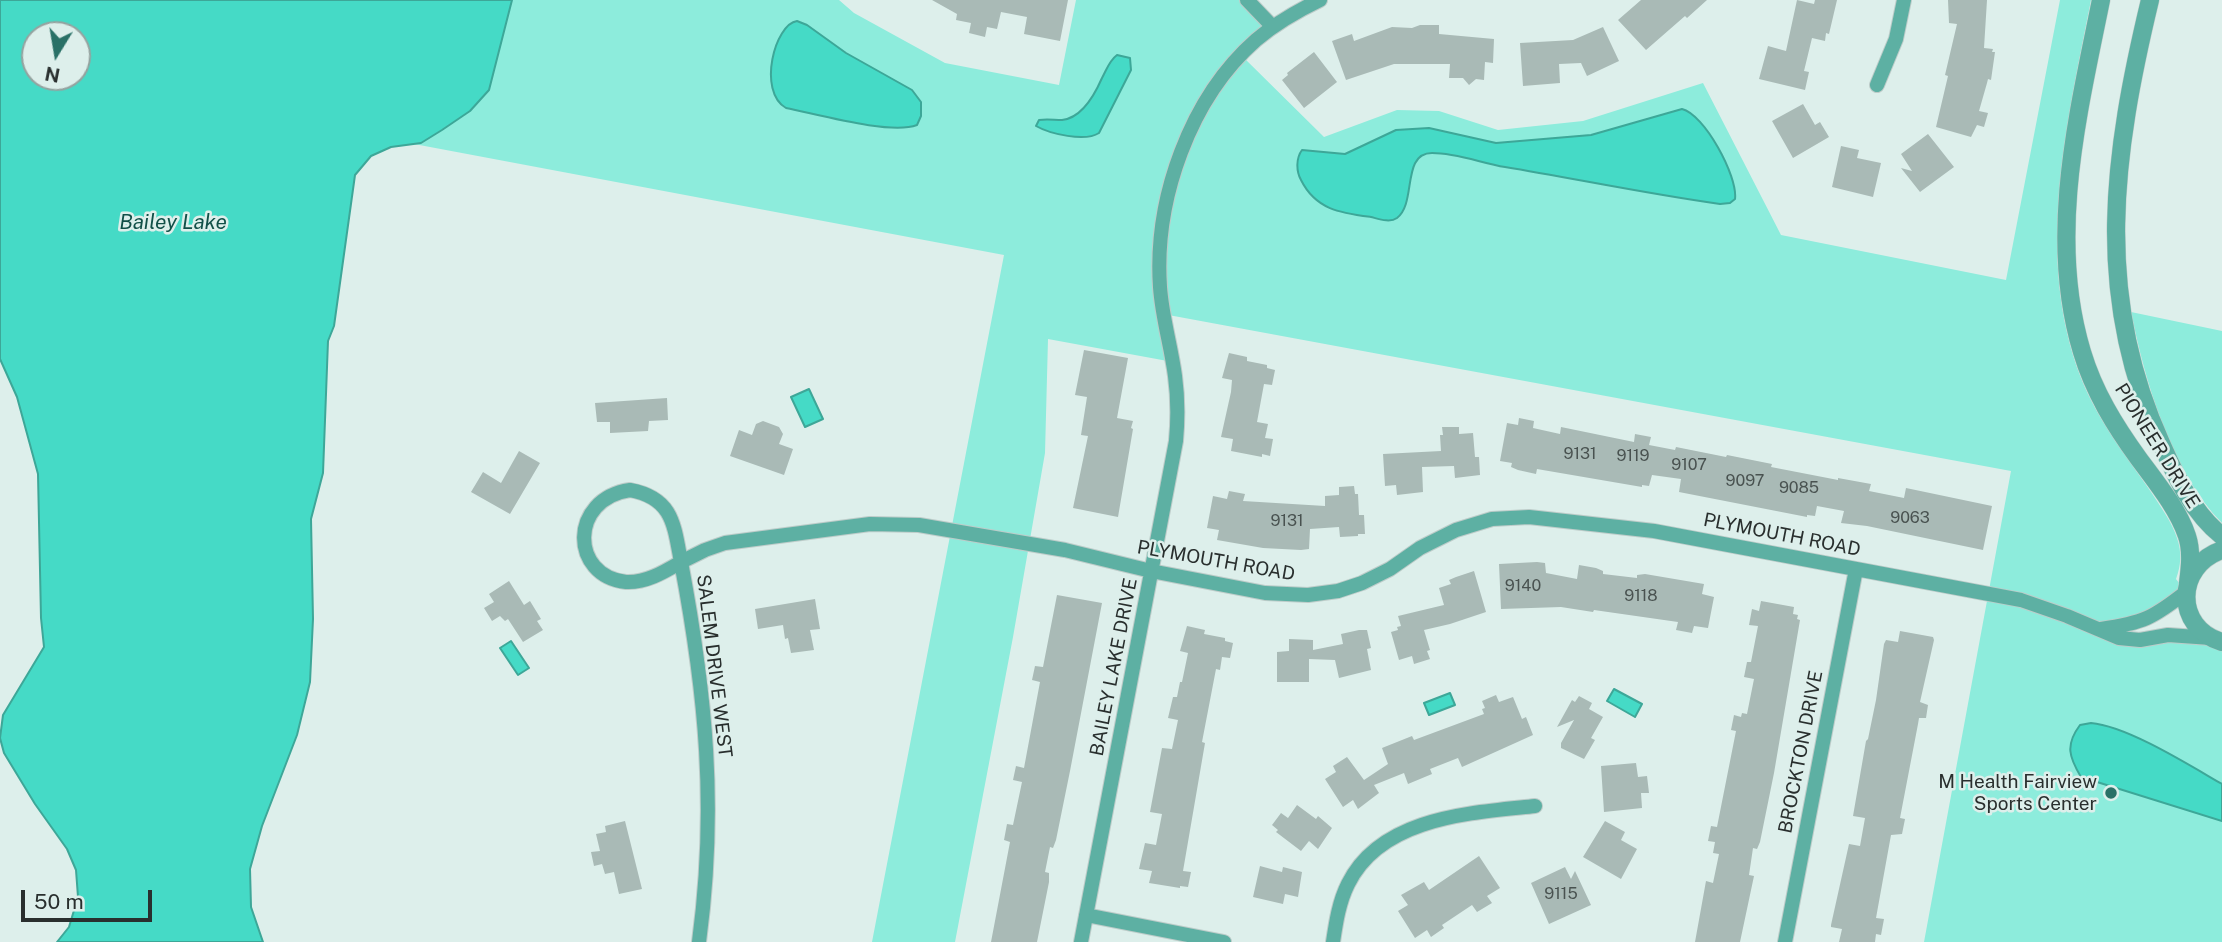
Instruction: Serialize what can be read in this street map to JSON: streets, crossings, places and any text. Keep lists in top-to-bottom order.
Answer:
{
  "streets": {
    "street": [
      "PIONEER DRIVE",
      "PLYMOUTH ROAD",
      "SALEM DRIVE WEST",
      "BAILEY LAKE DRIVE",
      "BROCKTON DRIVE"
    ]
  },
  "crossings": [
    ["PIONEER DRIVE", "PLYMOUTH ROAD"],
    ["PLYMOUTH ROAD", "SALEM DRIVE WEST"],
    ["PLYMOUTH ROAD", "BAILEY LAKE DRIVE"],
    ["PLYMOUTH ROAD", "BROCKTON DRIVE"]
  ],
  "water": ["Bailey Lake"],
  "places": ["M Health Fairview Sports Center"],
  "house_numbers": [
    "9131",
    "9119",
    "9107",
    "9097",
    "9085",
    "9063",
    "9131",
    "9140",
    "9118",
    "9115"
  ],
  "scale_bar": "50 m",
  "north": "bottom"
}
